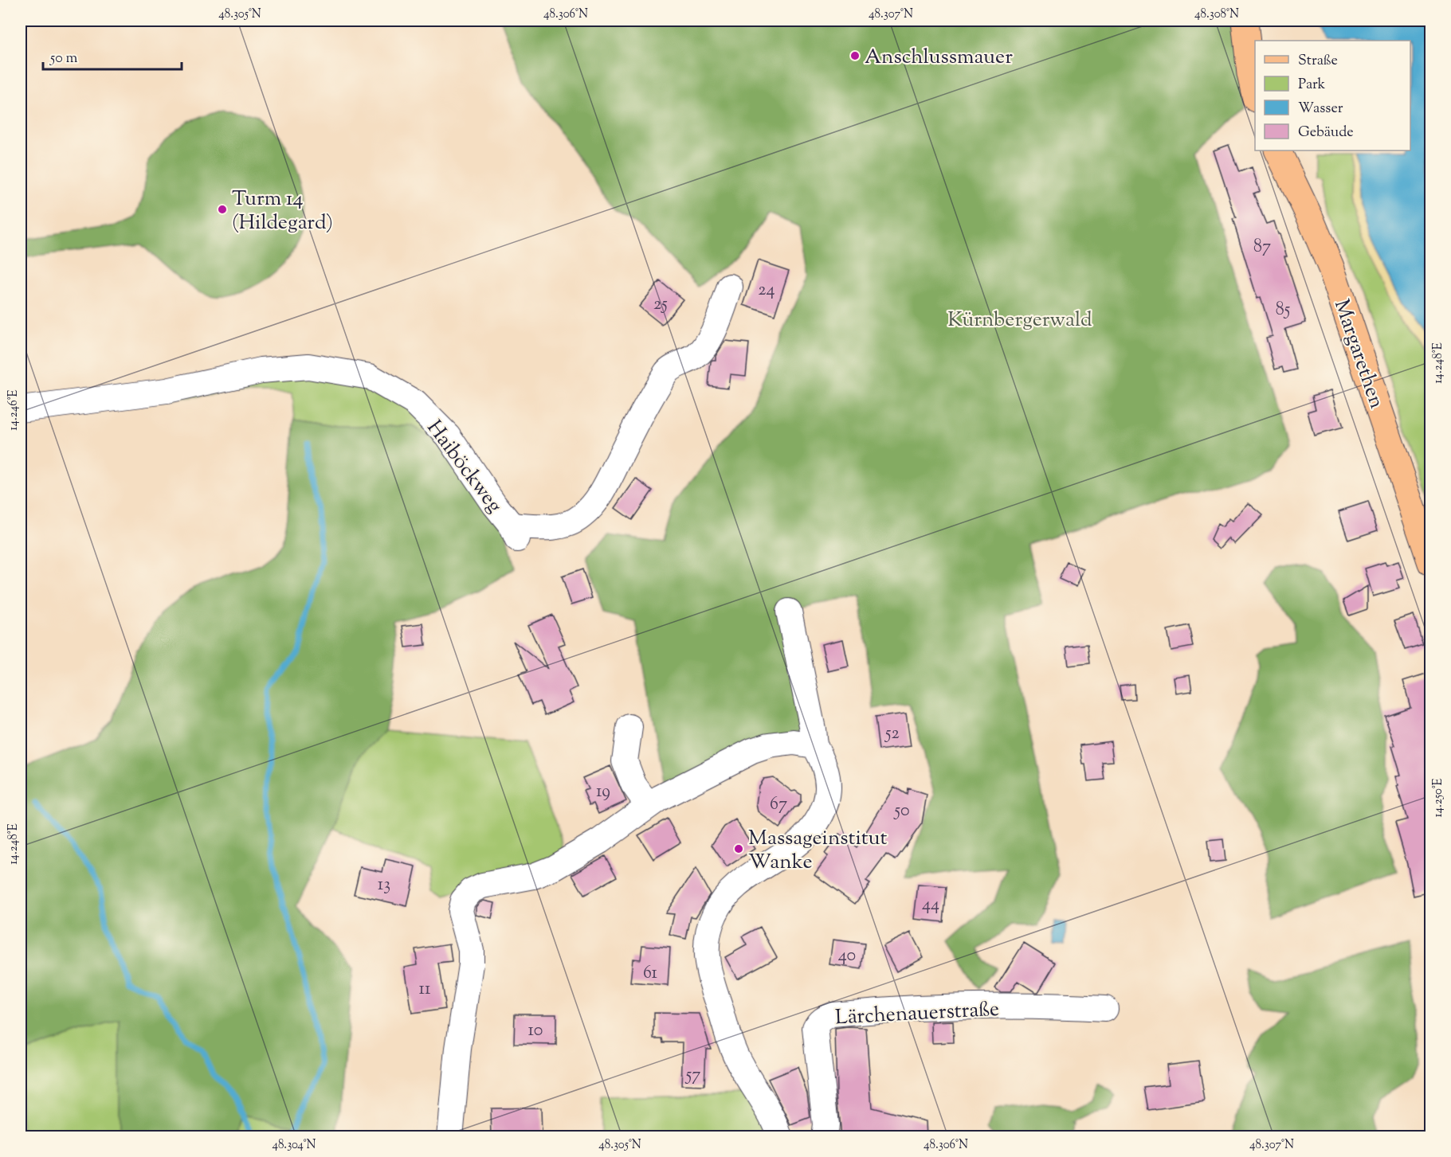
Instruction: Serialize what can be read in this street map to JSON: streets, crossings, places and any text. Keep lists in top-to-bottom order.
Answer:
{
  "streets": {
    "main road": ["Margarethen"],
    "street": ["Haiböckweg", "Lärchenauerstraße"]
  },
  "parks": ["Kürnbergerwald"],
  "places": ["Anschlussmauer", "Turm 14 (Hildegard)", "Massageinstitut Wanke"],
  "house_numbers": [
    "87",
    "24",
    "25",
    "85",
    "52",
    "19",
    "67",
    "50",
    "13",
    "44",
    "40",
    "61",
    "11",
    "10",
    "57"
  ],
  "legend": [
    "Straße",
    "Park",
    "Wasser",
    "Gebäude"
  ],
  "scale_bar": "50 m",
  "coordinates": [
    "48.305°N",
    "48.306°N",
    "48.307°N",
    "48.308°N",
    "14.248°E",
    "14.246°E",
    "14.250°E",
    "48.304°N"
  ]
}
